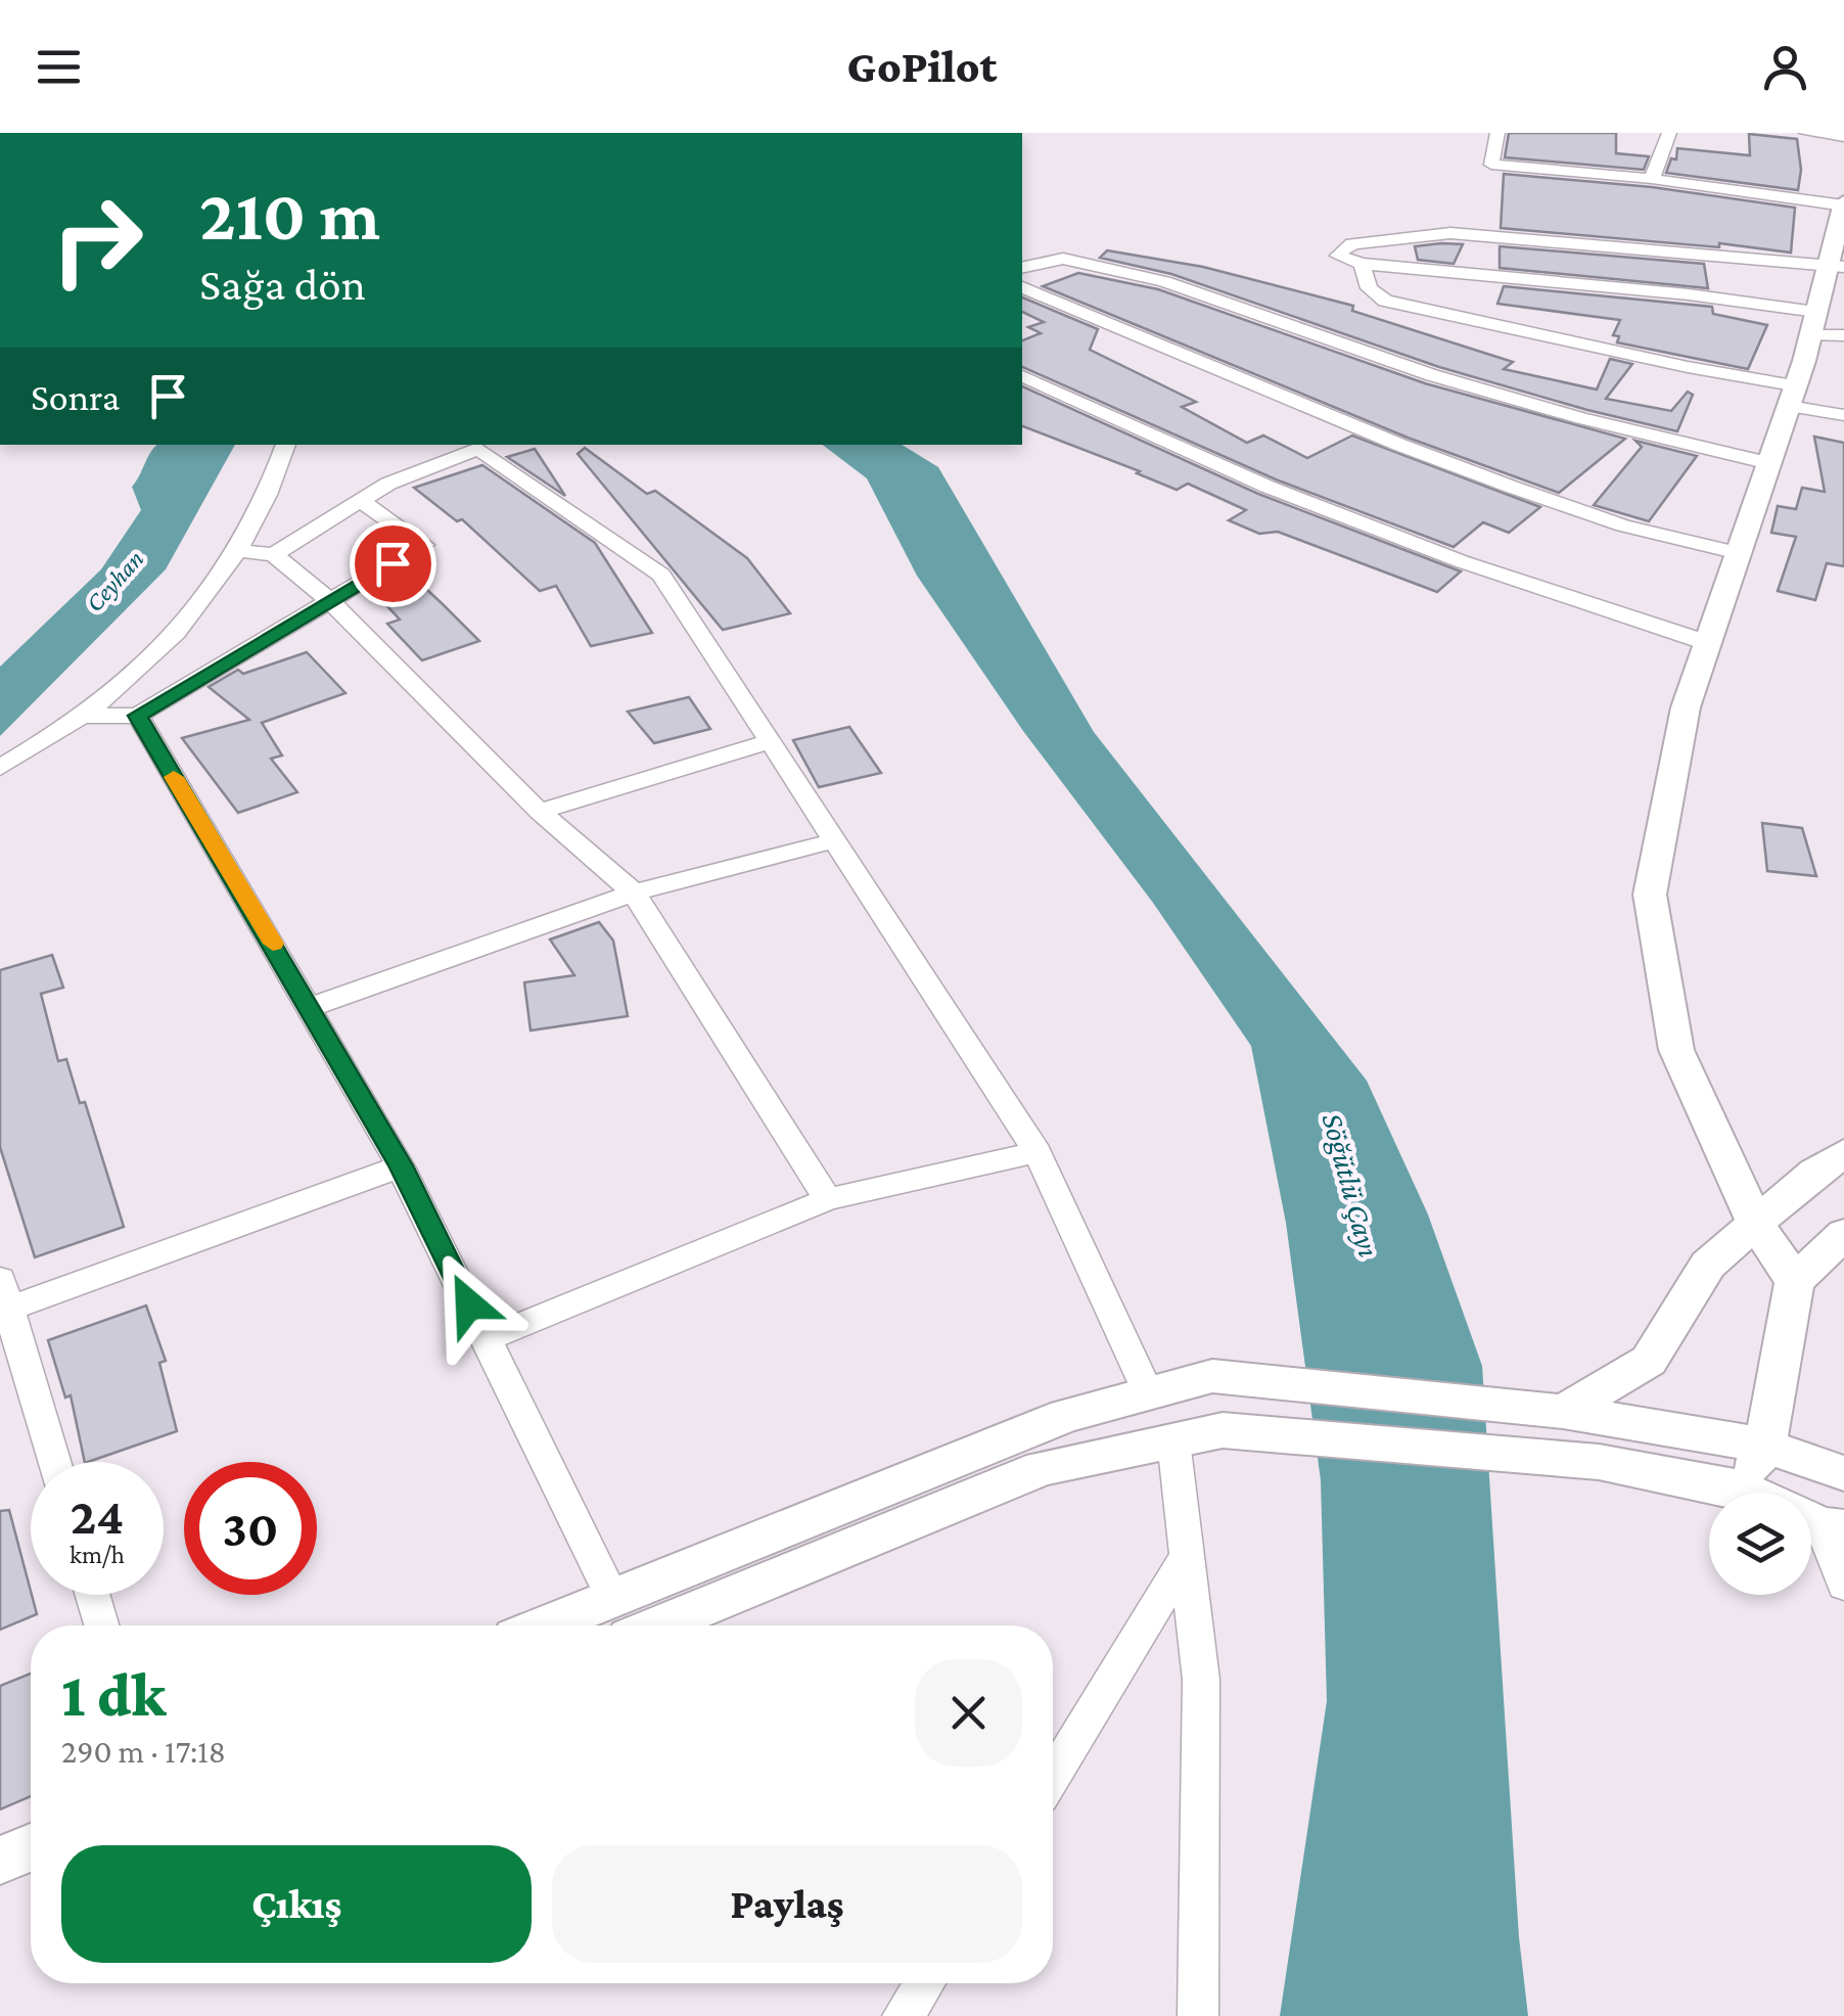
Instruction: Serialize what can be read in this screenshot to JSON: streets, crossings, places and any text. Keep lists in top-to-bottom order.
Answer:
{
  "water": ["Ceyhan", "Söğütlü Çayı"],
  "page": {
    "header": "GoPilot",
    "turn": ["210 m", "Sağa dön"],
    "then": "Sonra",
    "speed": "24 km/h",
    "limit": "30",
    "heading": ["1 dk", "290 m · 17:18"],
    "buttons": ["Çıkış", "Paylaş"]
  }
}
